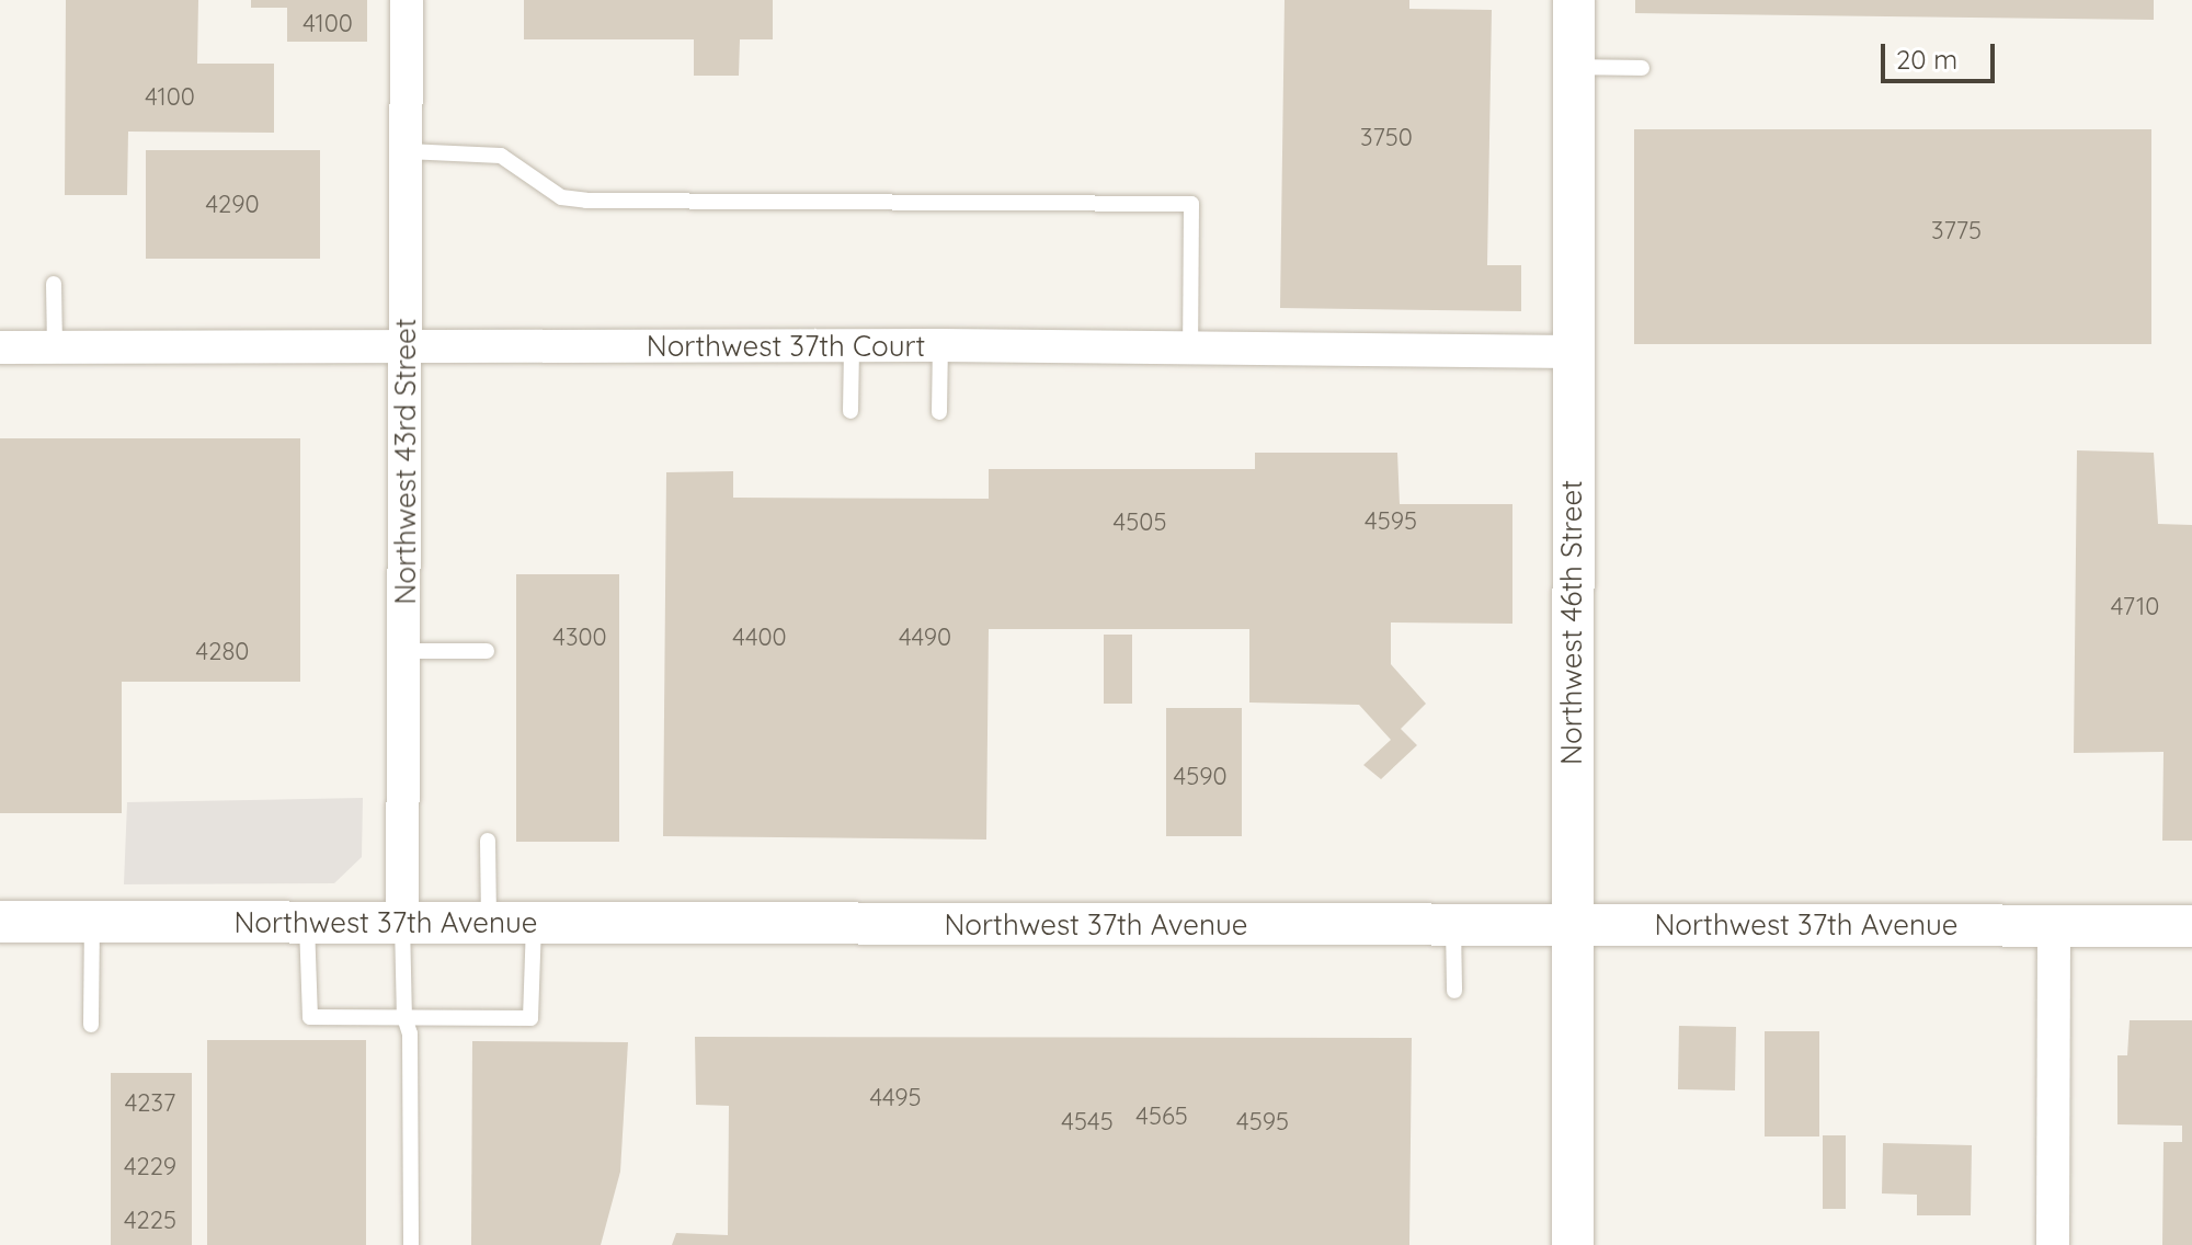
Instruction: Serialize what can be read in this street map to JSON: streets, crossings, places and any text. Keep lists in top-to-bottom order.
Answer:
{
  "streets": {
    "street": [
      "Northwest 37th Court",
      "Northwest 43rd Street",
      "Northwest 46th Street",
      "Northwest 37th Avenue"
    ]
  },
  "crossings": [
    ["Northwest 37th Court", "Northwest 43rd Street"],
    ["Northwest 37th Court", "Northwest 46th Street"],
    ["Northwest 43rd Street", "Northwest 37th Avenue"],
    ["Northwest 46th Street", "Northwest 37th Avenue"]
  ],
  "house_numbers": [
    "4100",
    "4100",
    "3750",
    "4290",
    "3775",
    "4595",
    "4505",
    "4710",
    "4300",
    "4400",
    "4490",
    "4280",
    "4590",
    "4495",
    "4237",
    "4565",
    "4545",
    "4595",
    "4229",
    "4225"
  ],
  "scale_bar": "20 m"
}
